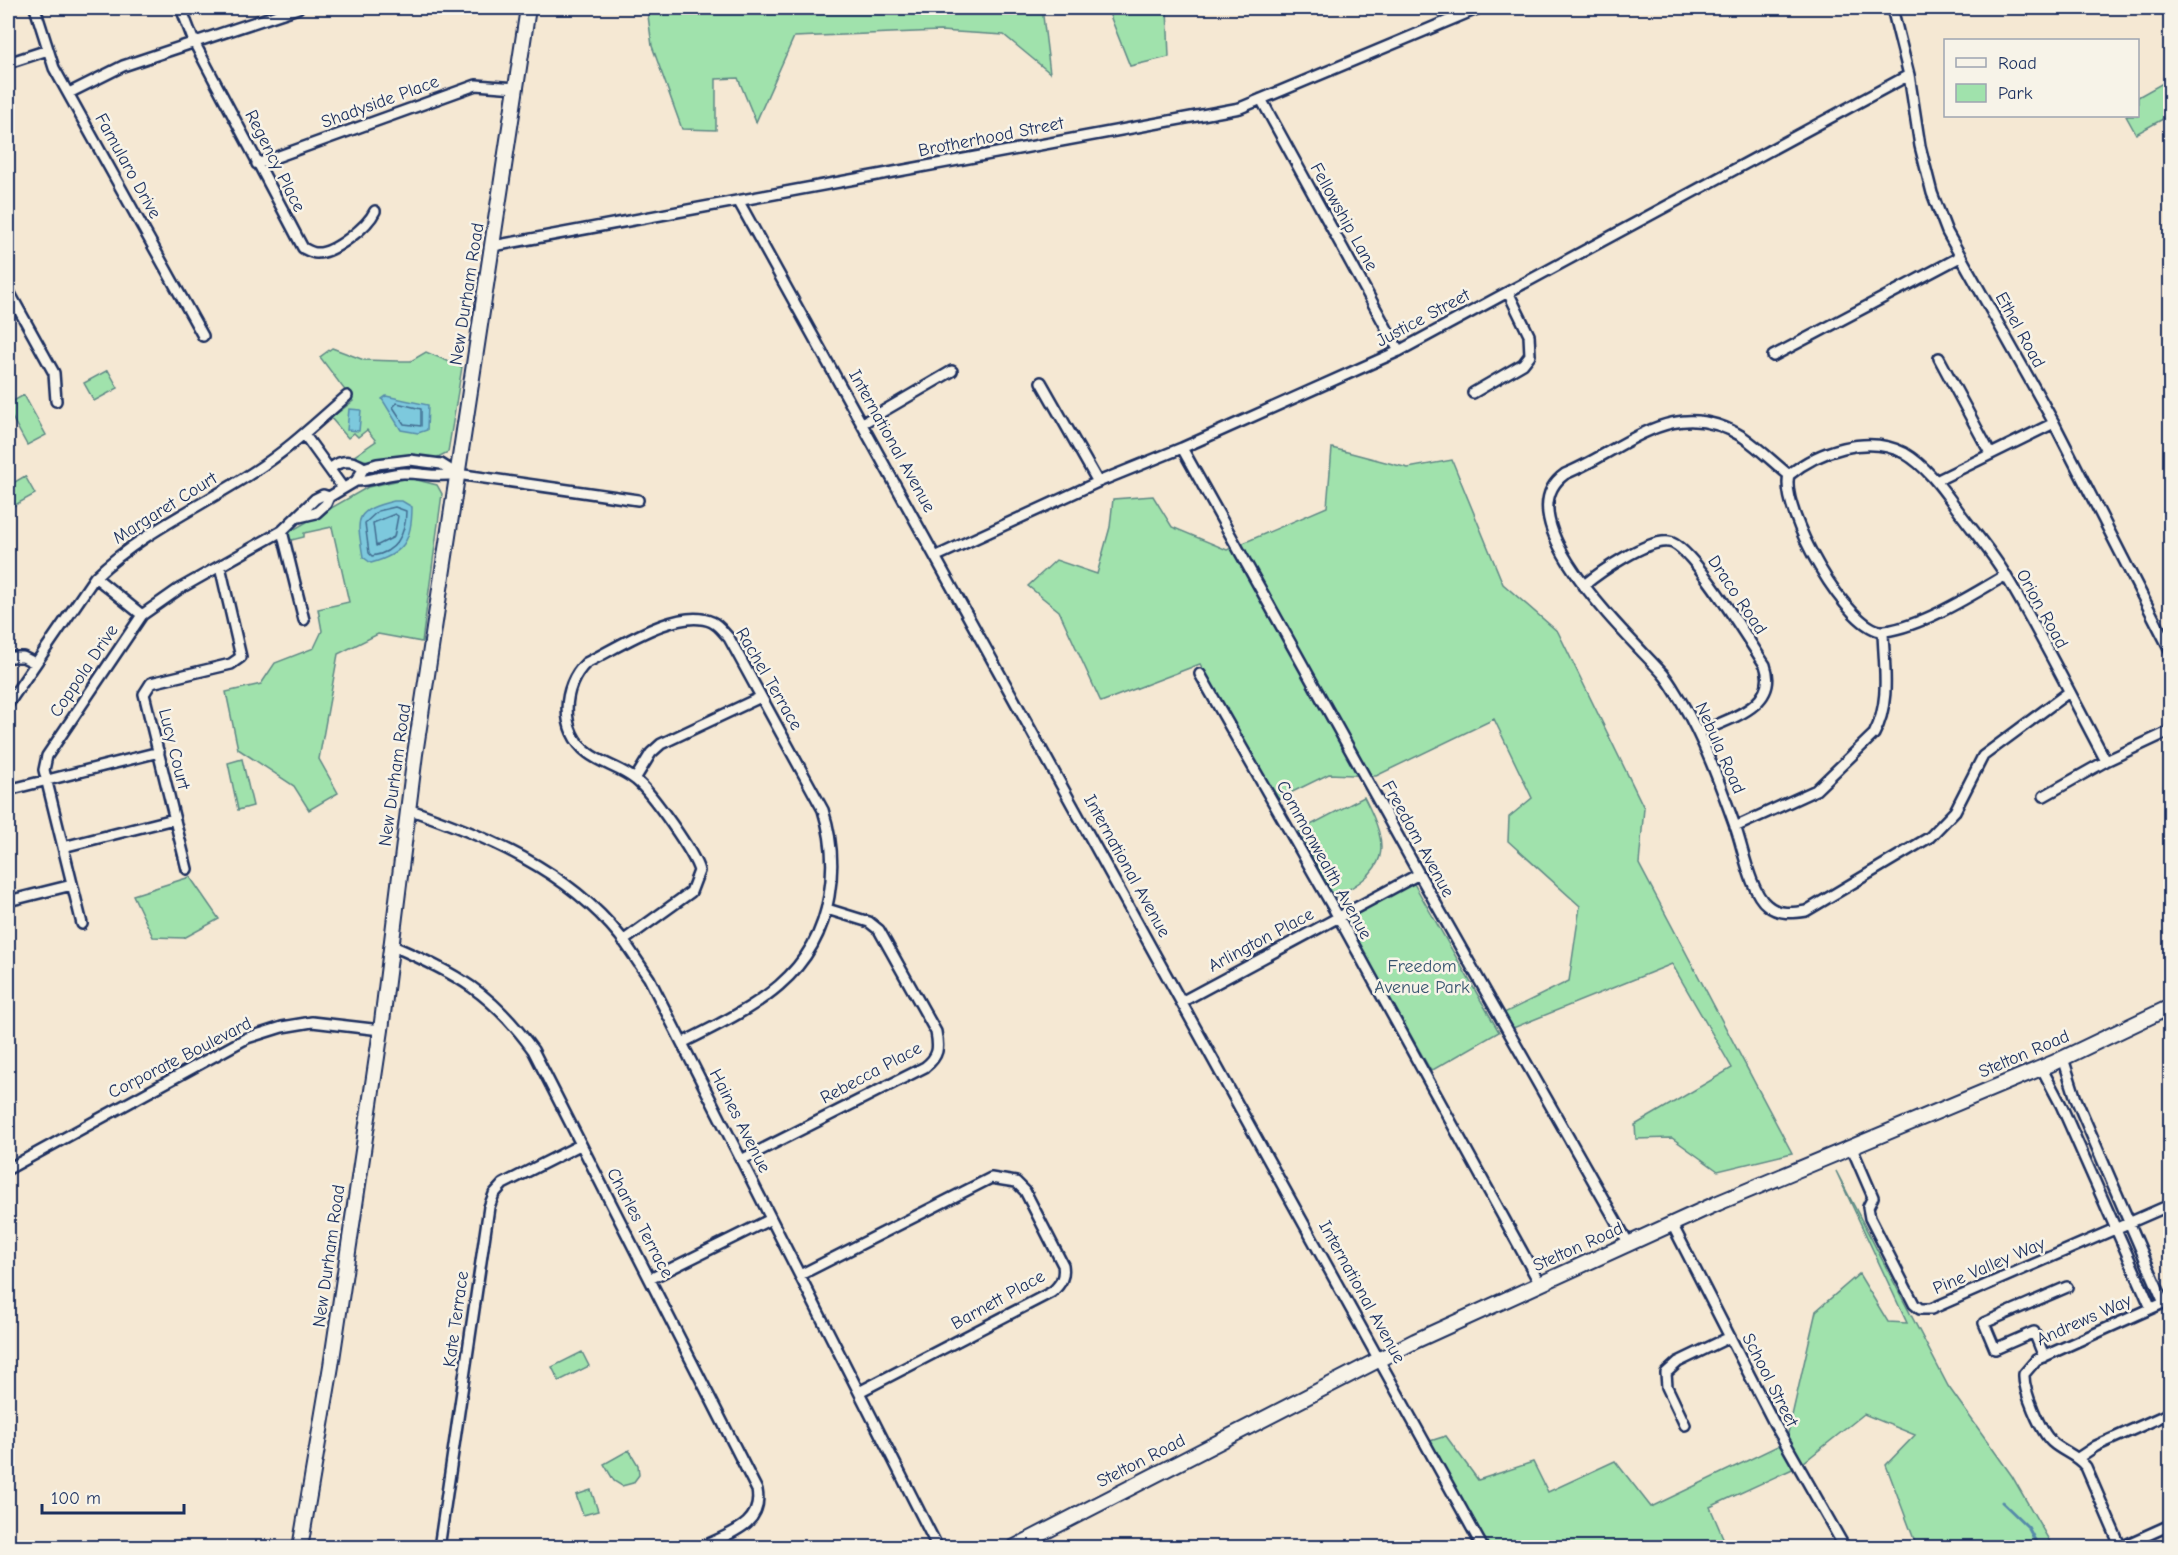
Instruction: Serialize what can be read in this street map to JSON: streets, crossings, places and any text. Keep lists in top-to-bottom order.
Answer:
{
  "streets": {
    "main road": ["New Durham Road", "Stelton Road"],
    "street": [
      "Shadyside Place",
      "Brotherhood Street",
      "Regency Place",
      "Famularo Drive",
      "Fellowship Lane",
      "Justice Street",
      "Ethel Road",
      "International Avenue",
      "Margaret Court",
      "Draco Road",
      "Orion Road",
      "Coppola Drive",
      "Rachel Terrace",
      "Nebula Road",
      "Lucy Court",
      "Freedom Avenue",
      "Commonwealth Avenue",
      "Arlington Place",
      "Corporate Boulevard",
      "Rebecca Place",
      "Haines Avenue",
      "Charles Terrace",
      "Pine Valley Way",
      "Barnett Place",
      "Kate Terrace",
      "Andrews Way",
      "School Street"
    ]
  },
  "crossings": [
    ["Shadyside Place", "Regency Place"],
    ["Shadyside Place", "New Durham Road"],
    ["Brotherhood Street", "Fellowship Lane"],
    ["Brotherhood Street", "New Durham Road"],
    ["Brotherhood Street", "International Avenue"],
    ["Fellowship Lane", "Justice Street"],
    ["New Durham Road", "Coppola Drive"],
    ["New Durham Road", "Corporate Boulevard"],
    ["New Durham Road", "Haines Avenue"],
    ["New Durham Road", "Charles Terrace"],
    ["Justice Street", "Ethel Road"],
    ["Justice Street", "International Avenue"],
    ["Justice Street", "Freedom Avenue"],
    ["International Avenue", "Arlington Place"],
    ["International Avenue", "Stelton Road"],
    ["Draco Road", "Nebula Road"],
    ["Orion Road", "Nebula Road"],
    ["Coppola Drive", "Lucy Court"],
    ["Rachel Terrace", "Rebecca Place"],
    ["Rachel Terrace", "Haines Avenue"],
    ["Freedom Avenue", "Arlington Place"],
    ["Freedom Avenue", "Stelton Road"],
    ["Commonwealth Avenue", "Arlington Place"],
    ["Commonwealth Avenue", "Stelton Road"],
    ["Stelton Road", "Pine Valley Way"],
    ["Stelton Road", "School Street"],
    ["Rebecca Place", "Haines Avenue"],
    ["Haines Avenue", "Barnett Place"],
    ["Charles Terrace", "Kate Terrace"]
  ],
  "parks": ["Freedom Avenue Park"],
  "legend": ["Road", "Park"],
  "scale_bar": "100 m"
}
